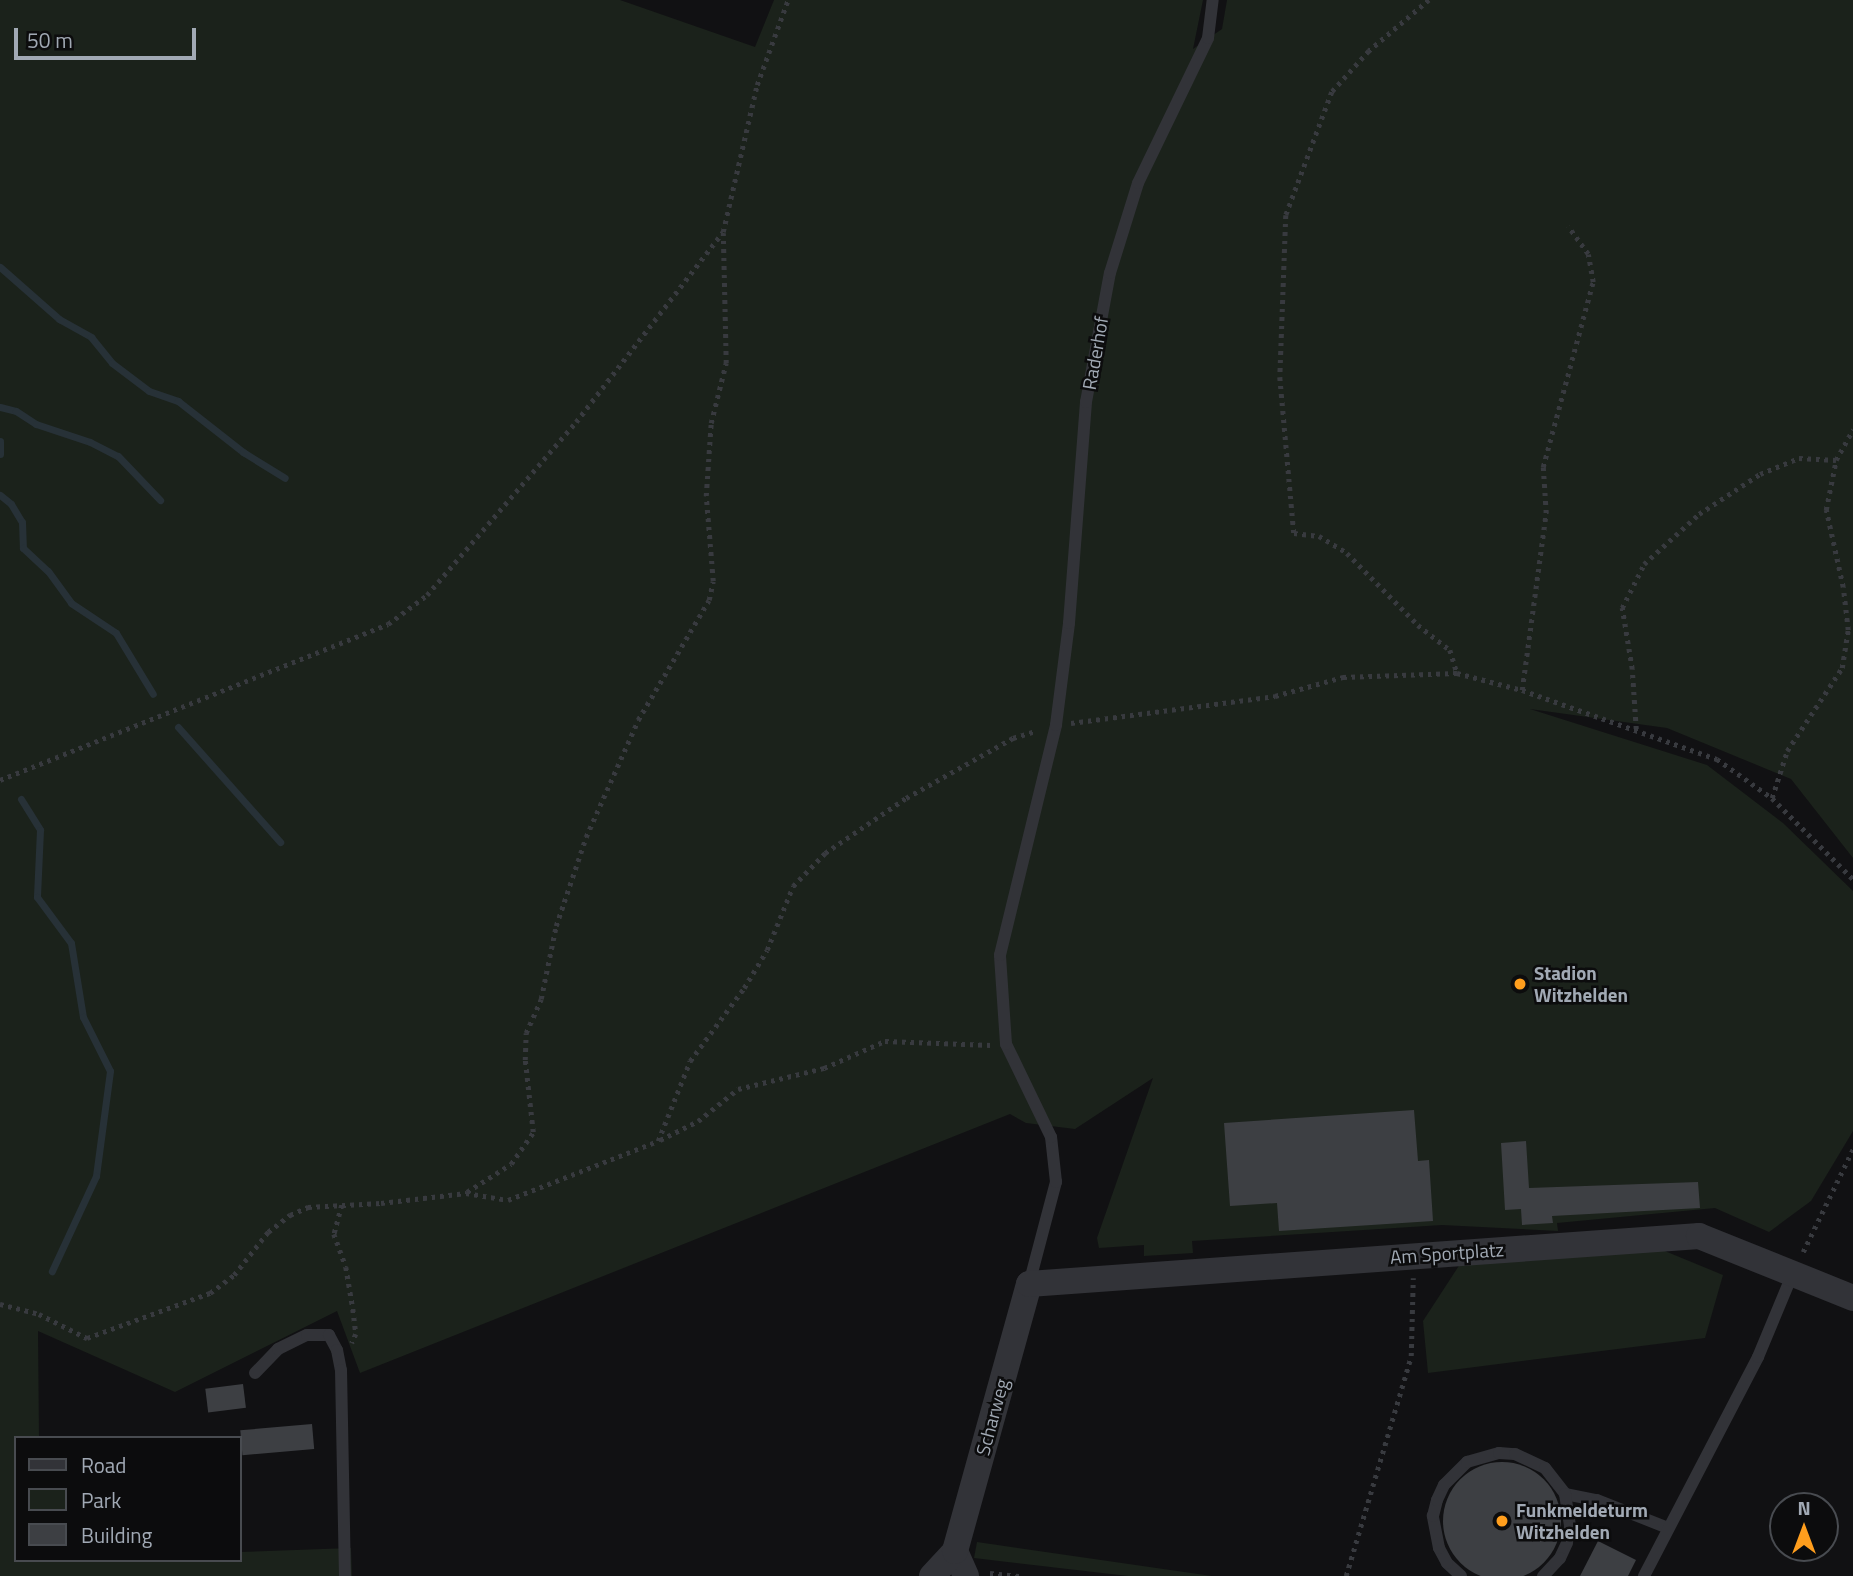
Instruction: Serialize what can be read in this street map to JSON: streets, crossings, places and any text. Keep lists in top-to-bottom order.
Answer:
{
  "streets": {
    "street": ["Am Sportplatz", "Scharweg"],
    "lane": ["Raderhof"]
  },
  "crossings": [
    ["Am Sportplatz", "Scharweg"]
  ],
  "places": ["Stadion Witzhelden", "Funkmeldeturm Witzhelden"],
  "legend": ["Road", "Park", "Building"],
  "scale_bar": "50 m",
  "north": "top"
}
